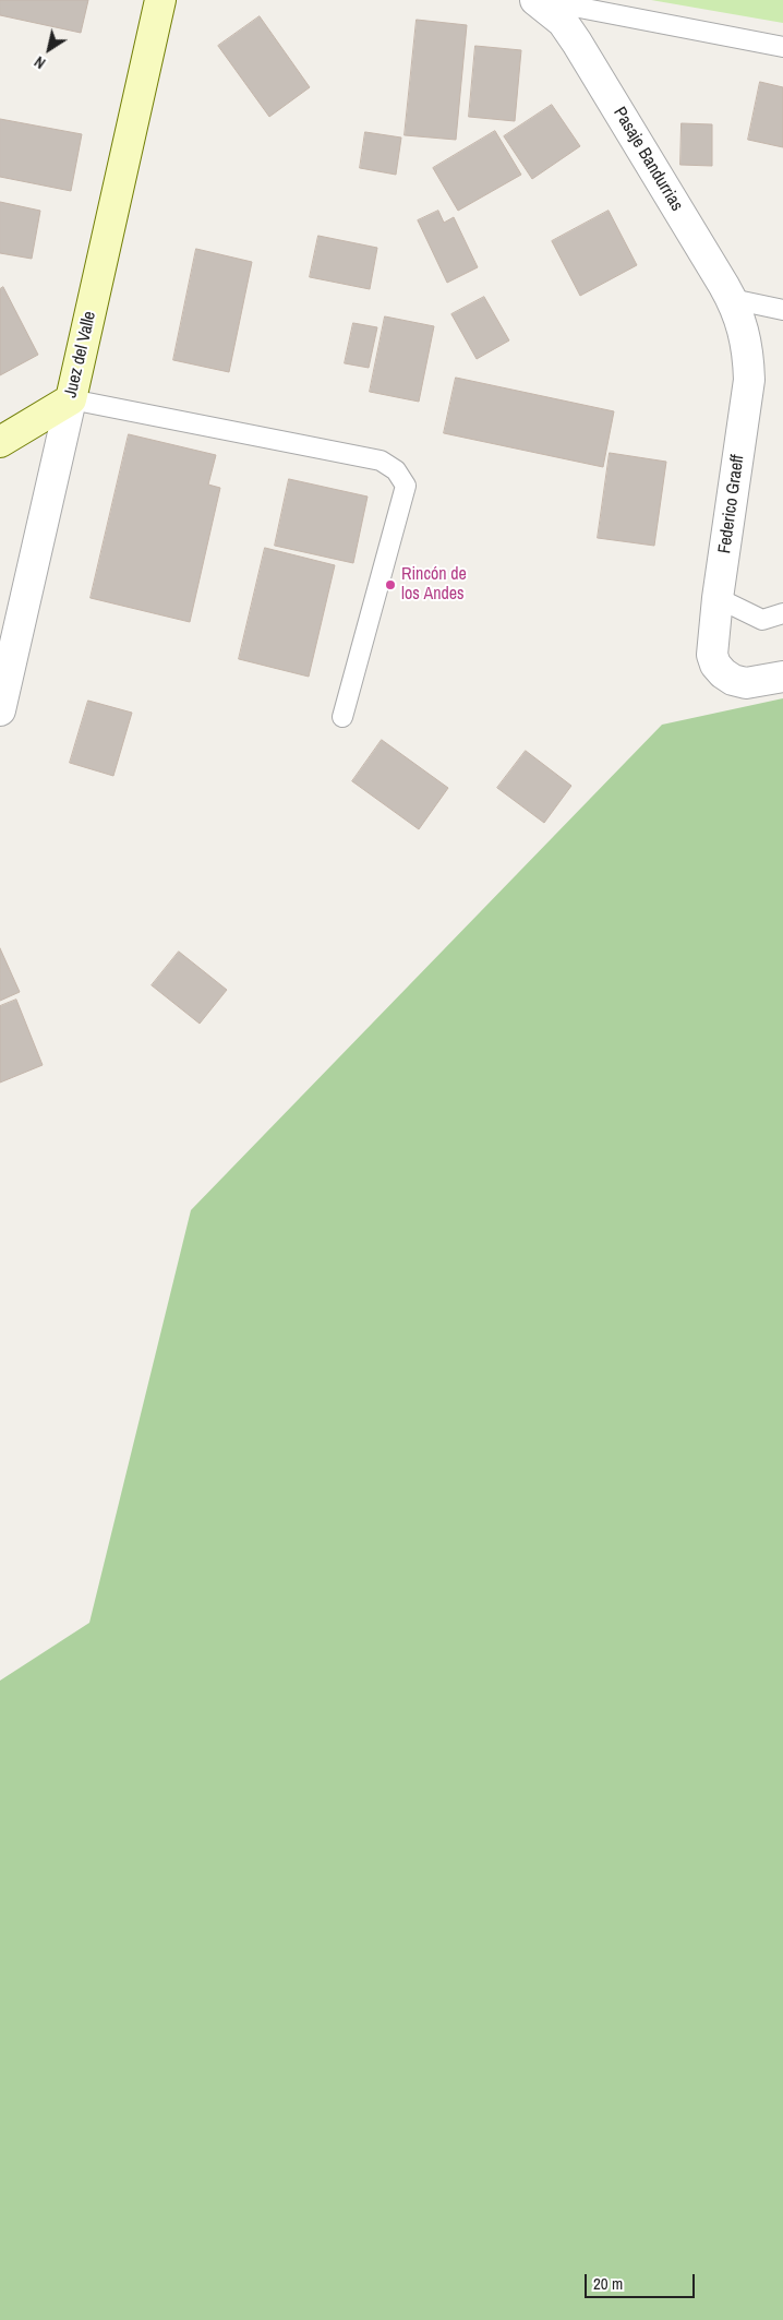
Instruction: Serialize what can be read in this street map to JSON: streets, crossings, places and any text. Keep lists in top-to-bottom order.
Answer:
{
  "streets": {
    "main road": ["Juez del Valle"],
    "street": ["Pasaje Bandurrias", "Federico Graeff"]
  },
  "crossings": [
    ["Pasaje Bandurrias", "Federico Graeff"]
  ],
  "places": ["Rincón de los Andes"],
  "scale_bar": "20 m",
  "north": "bottom left"
}
